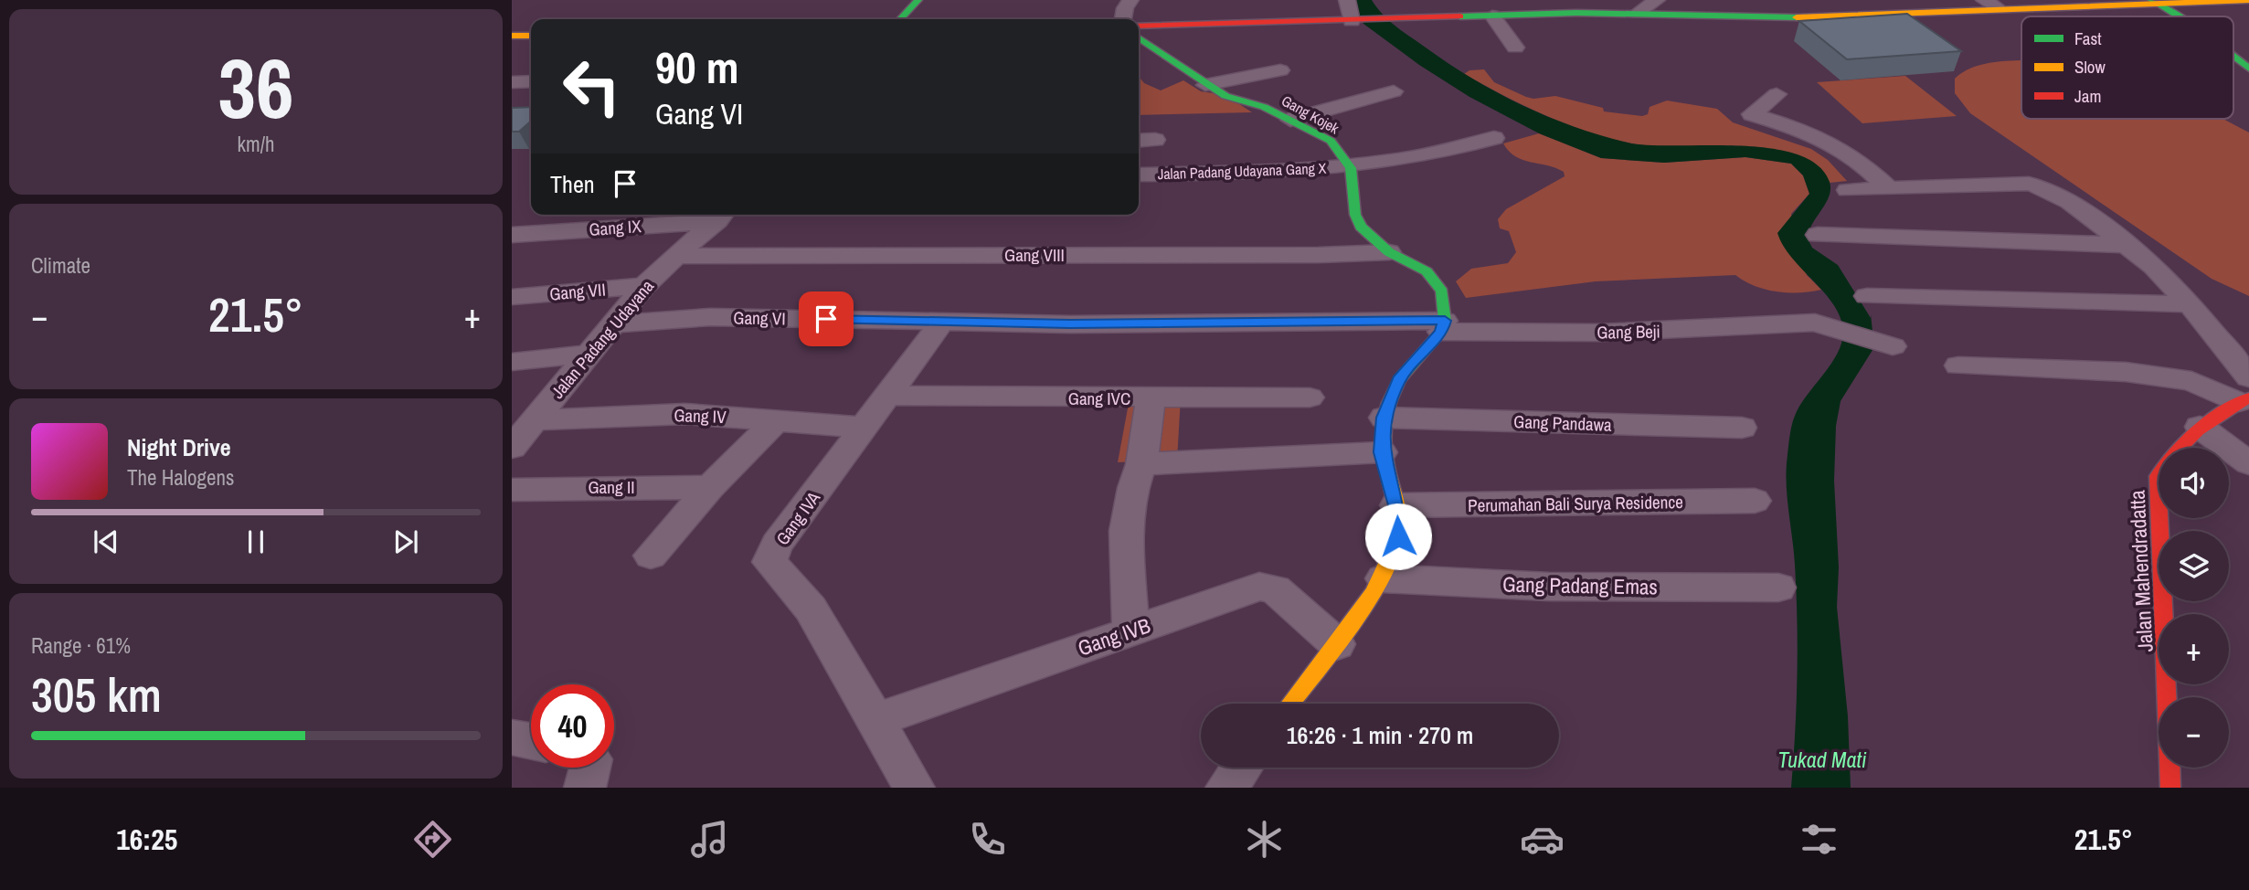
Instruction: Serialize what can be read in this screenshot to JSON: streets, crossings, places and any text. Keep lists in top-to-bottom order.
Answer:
{
  "streets": {
    "main road": ["Gang Kojek", "Jalan Mahendradatta"],
    "street": [
      "Jalan Padang Udayana Gang X",
      "Gang IX",
      "Gang VIII",
      "Gang VII",
      "Gang VI",
      "Gang Beji",
      "Jalan Padang Udayana",
      "Gang IVC",
      "Gang IV",
      "Gang Pandawa",
      "Gang II",
      "Perumahan Bali Surya Residence",
      "Gang IVA",
      "Gang Padang Emas",
      "Gang IVB"
    ]
  },
  "crossings": [
    ["Gang Kojek", "Jalan Padang Udayana Gang X"],
    ["Gang IX", "Jalan Padang Udayana"],
    ["Gang VIII", "Jalan Padang Udayana"],
    ["Gang VII", "Jalan Padang Udayana"],
    ["Gang VI", "Gang Beji"],
    ["Gang VI", "Jalan Padang Udayana"],
    ["Gang VI", "Gang IVA"],
    ["Jalan Padang Udayana", "Gang IV"],
    ["Gang IVC", "Gang IVA"],
    ["Gang IV", "Gang IVA"],
    ["Gang IVA", "Gang IVB"]
  ],
  "water": ["Tukad Mati"],
  "legend": ["Fast", "Slow", "Jam"],
  "page": {
    "tile": [
      ["36", "km/h"],
      "Climate",
      ["Range · 61%", "305 km"]
    ],
    "turn": ["90 m", "Gang VI"],
    "then": "Then",
    "heat": ["−", "21.5°", "+"],
    "song": ["Night Drive", "The Halogens"],
    "map_buttons": ["+", "−"],
    "limit": "40",
    "trip": "16:26 · 1 min · 270 m",
    "tabs": ["16:25", "21.5°"]
  }
}
